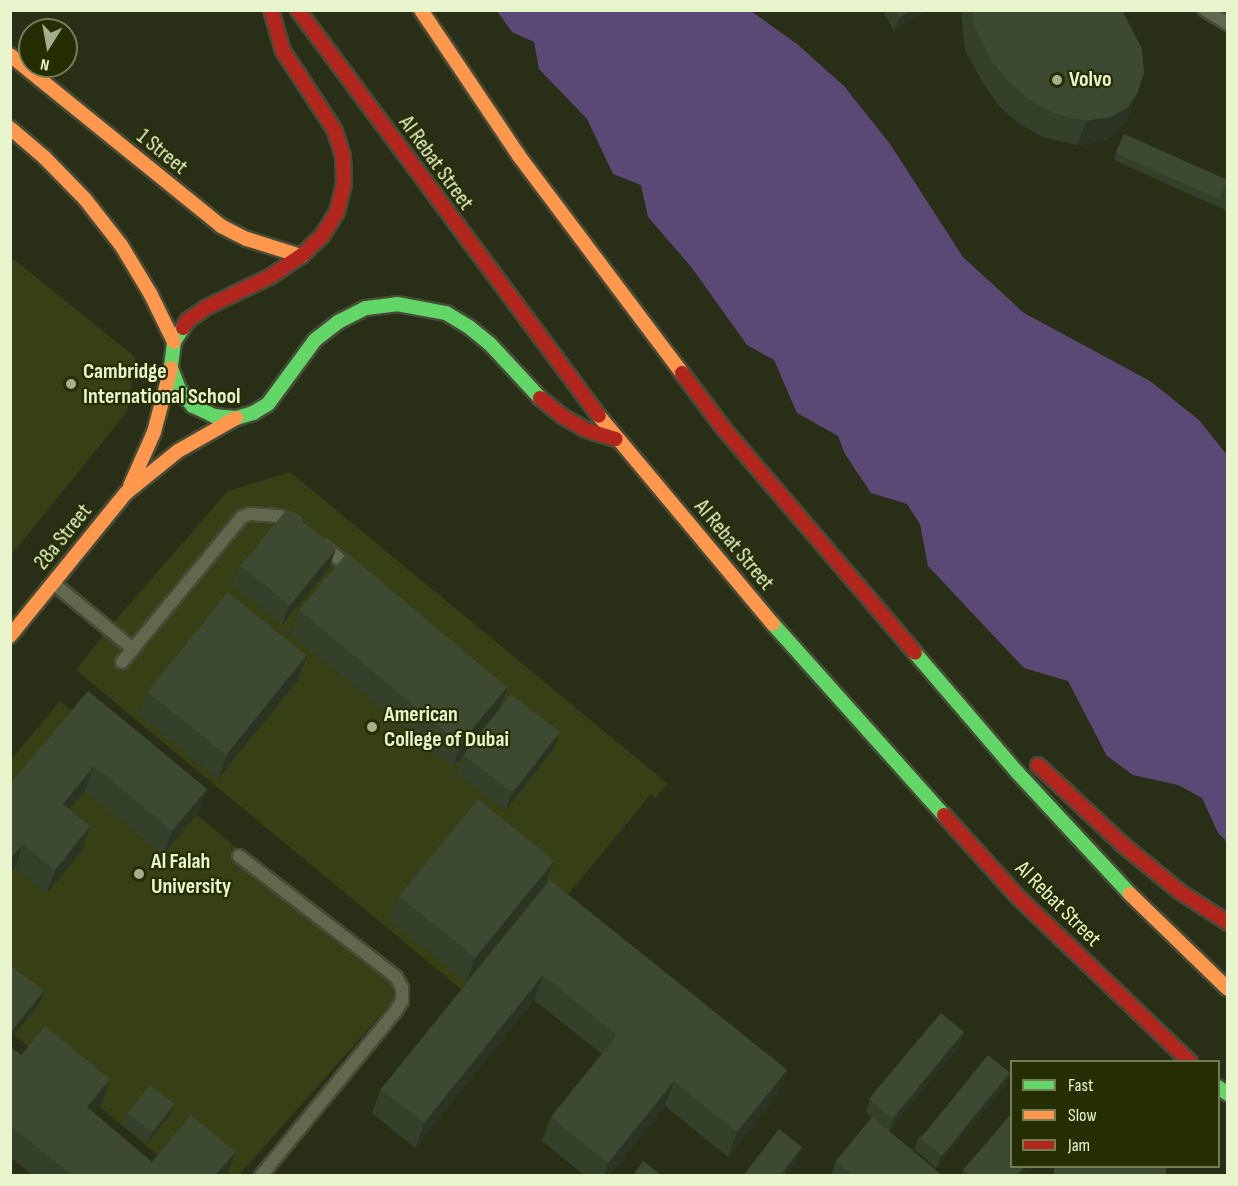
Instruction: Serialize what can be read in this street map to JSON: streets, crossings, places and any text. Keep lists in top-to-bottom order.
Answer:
{
  "streets": {
    "main road": ["1 Street", "Al Rebat Street", "28a Street"]
  },
  "crossings": [
    ["Al Rebat Street", "28a Street"]
  ],
  "places": [
    "Volvo",
    "Cambridge International School",
    "American College of Dubai",
    "Al Falah University"
  ],
  "legend": ["Fast", "Slow", "Jam"],
  "north": "bottom"
}
